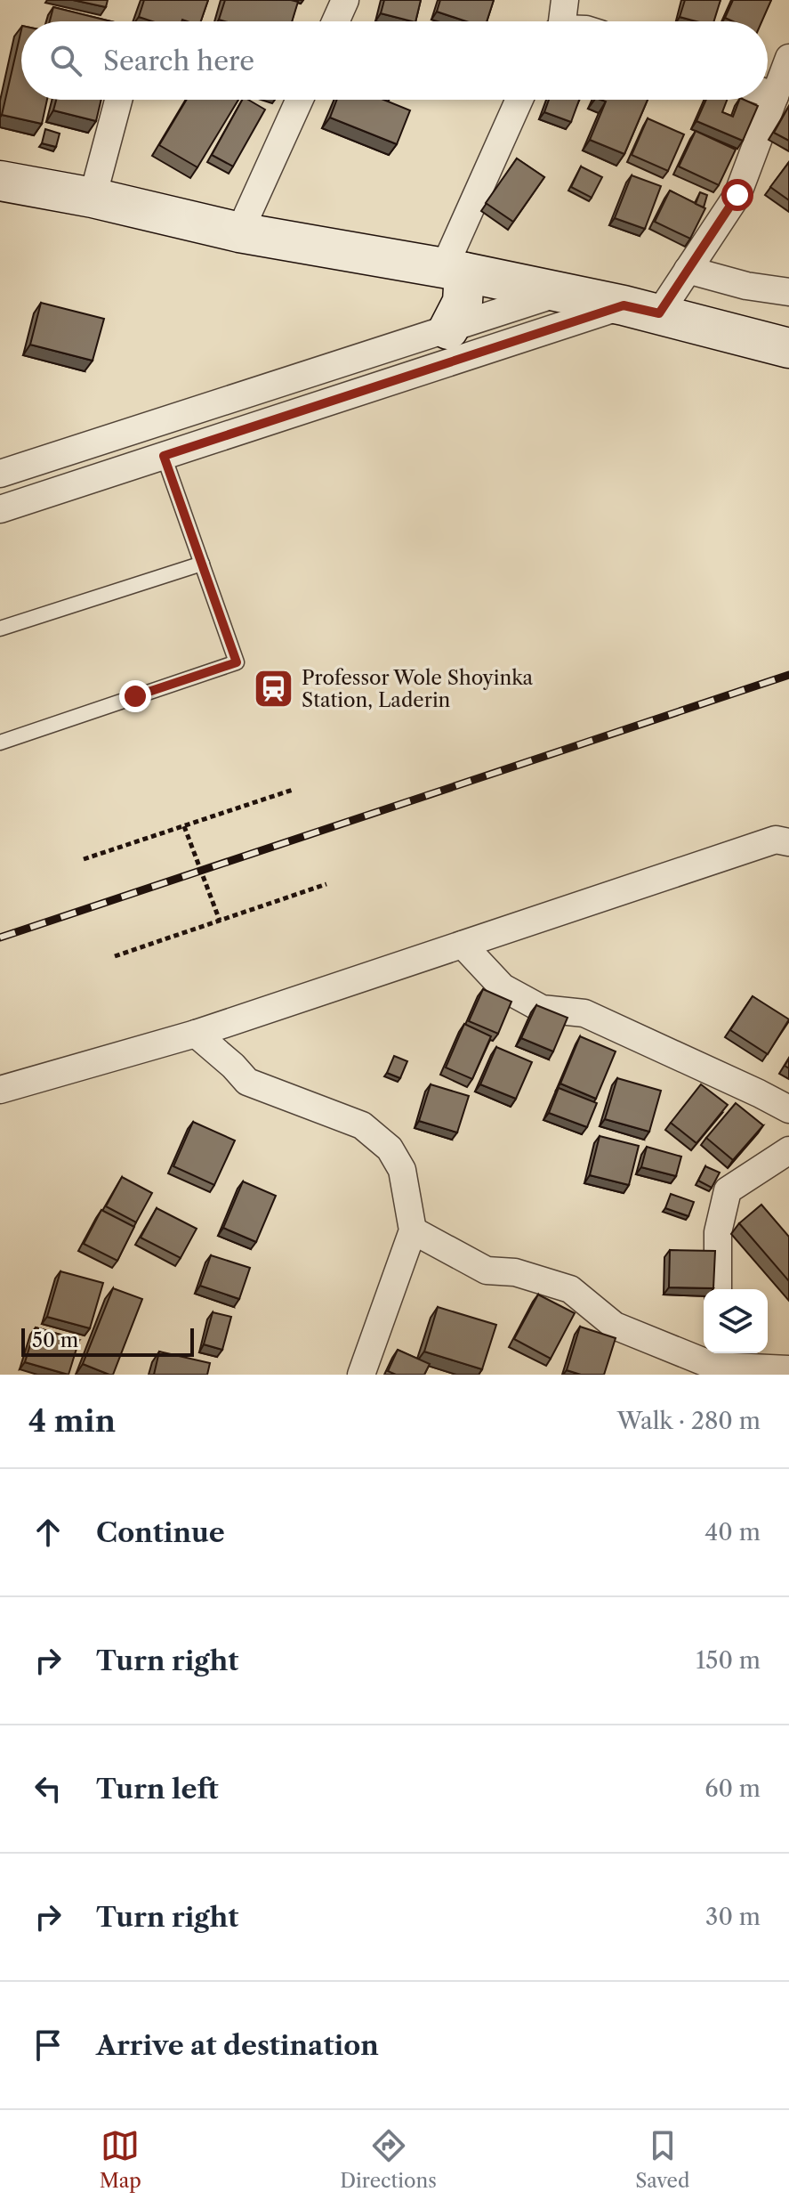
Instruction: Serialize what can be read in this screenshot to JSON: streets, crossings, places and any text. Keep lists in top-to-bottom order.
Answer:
{
  "places": {
    "station": ["Professor Wole Shoyinka Station, Laderin"]
  },
  "scale_bar": "50 m",
  "page": {
    "search": "Search here",
    "scale": "50 m",
    "heading": ["4 min", "Walk · 280 m"],
    "list": [
      ["Continue", "40 m"],
      ["Turn right", "150 m"],
      ["Turn left", "60 m"],
      ["Turn right", "30 m"],
      "Arrive at destination"
    ],
    "nav": ["Map", "Directions", "Saved"]
  }
}
